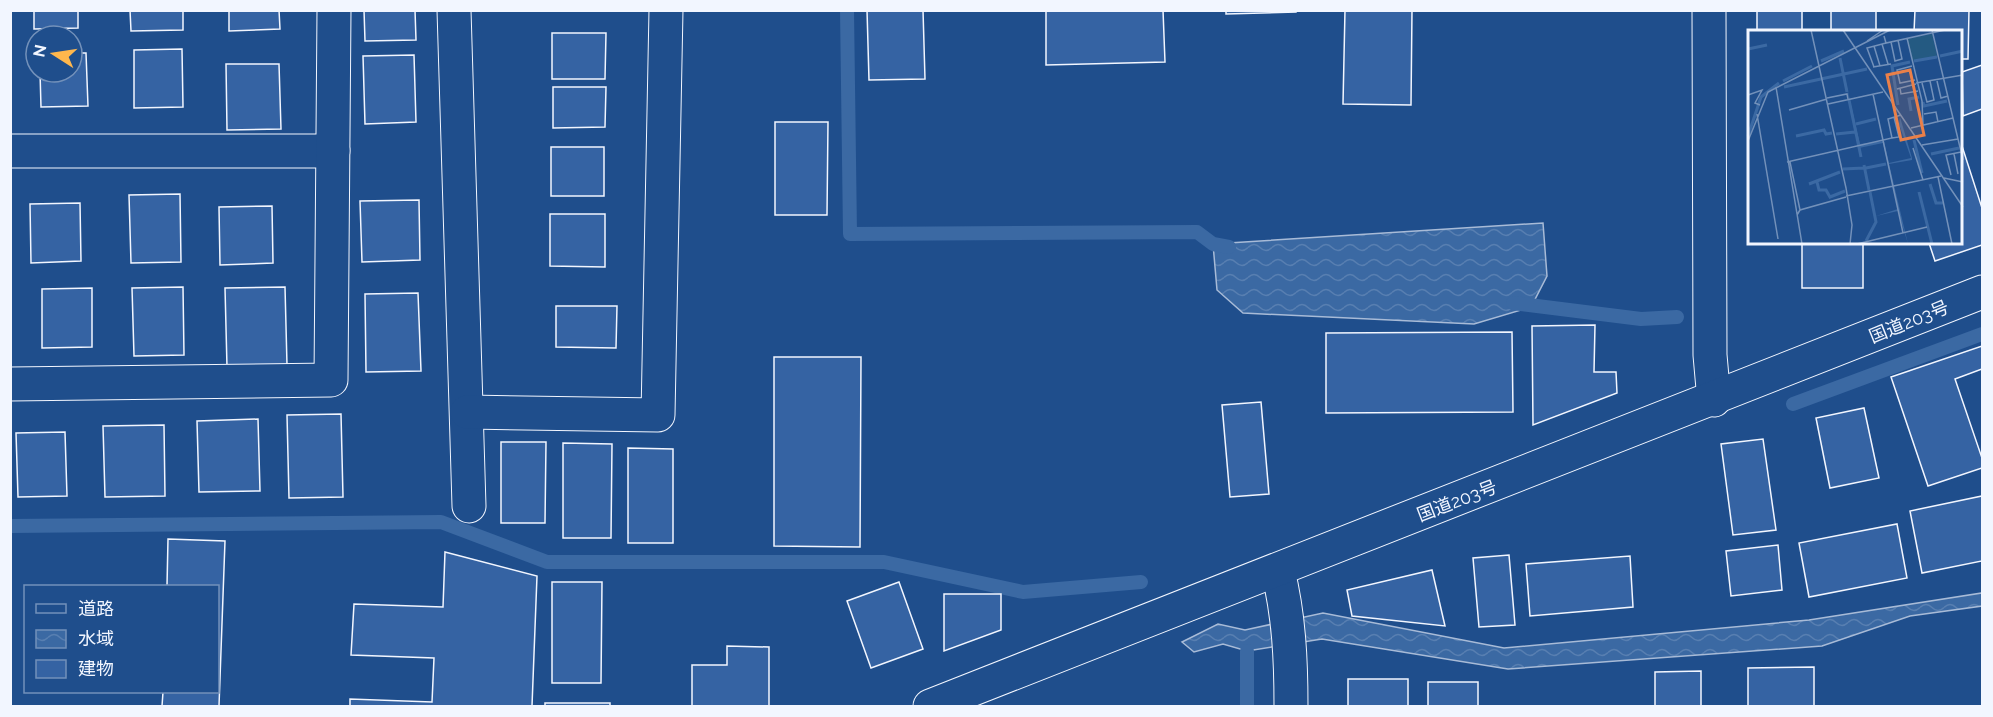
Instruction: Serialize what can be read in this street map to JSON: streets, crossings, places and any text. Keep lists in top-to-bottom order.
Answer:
{
  "streets": {
    "main road": ["国道203号"]
  },
  "legend": ["道路", "水域", "建物"],
  "north": "left"
}
